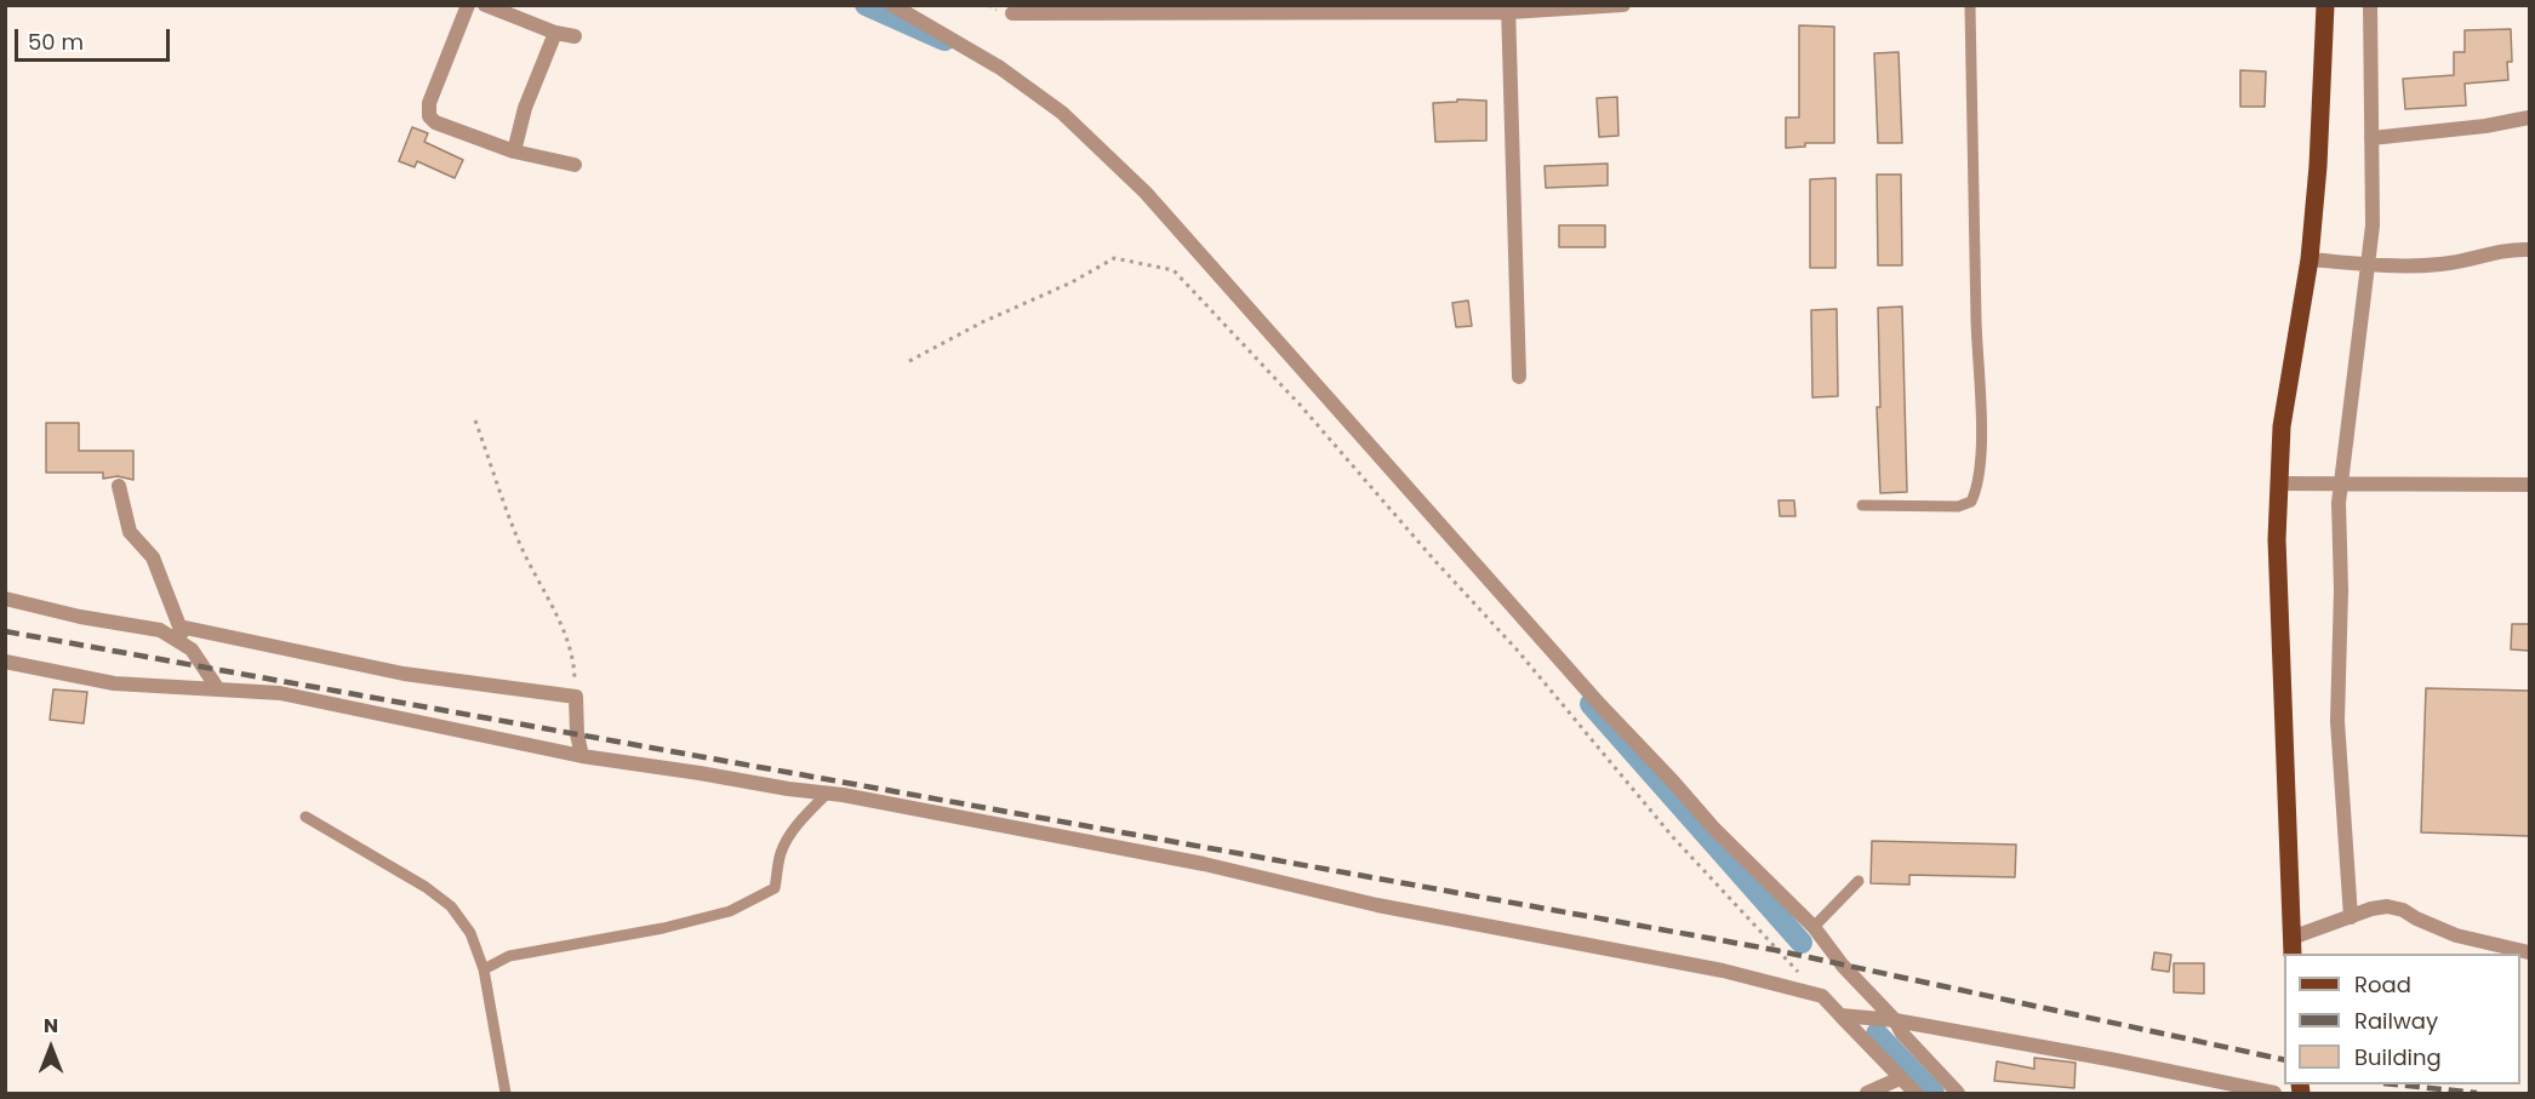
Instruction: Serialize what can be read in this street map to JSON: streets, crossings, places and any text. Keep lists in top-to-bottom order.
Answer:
{
  "legend": ["Road", "Railway", "Building"],
  "scale_bar": "50 m",
  "north": "top"
}
